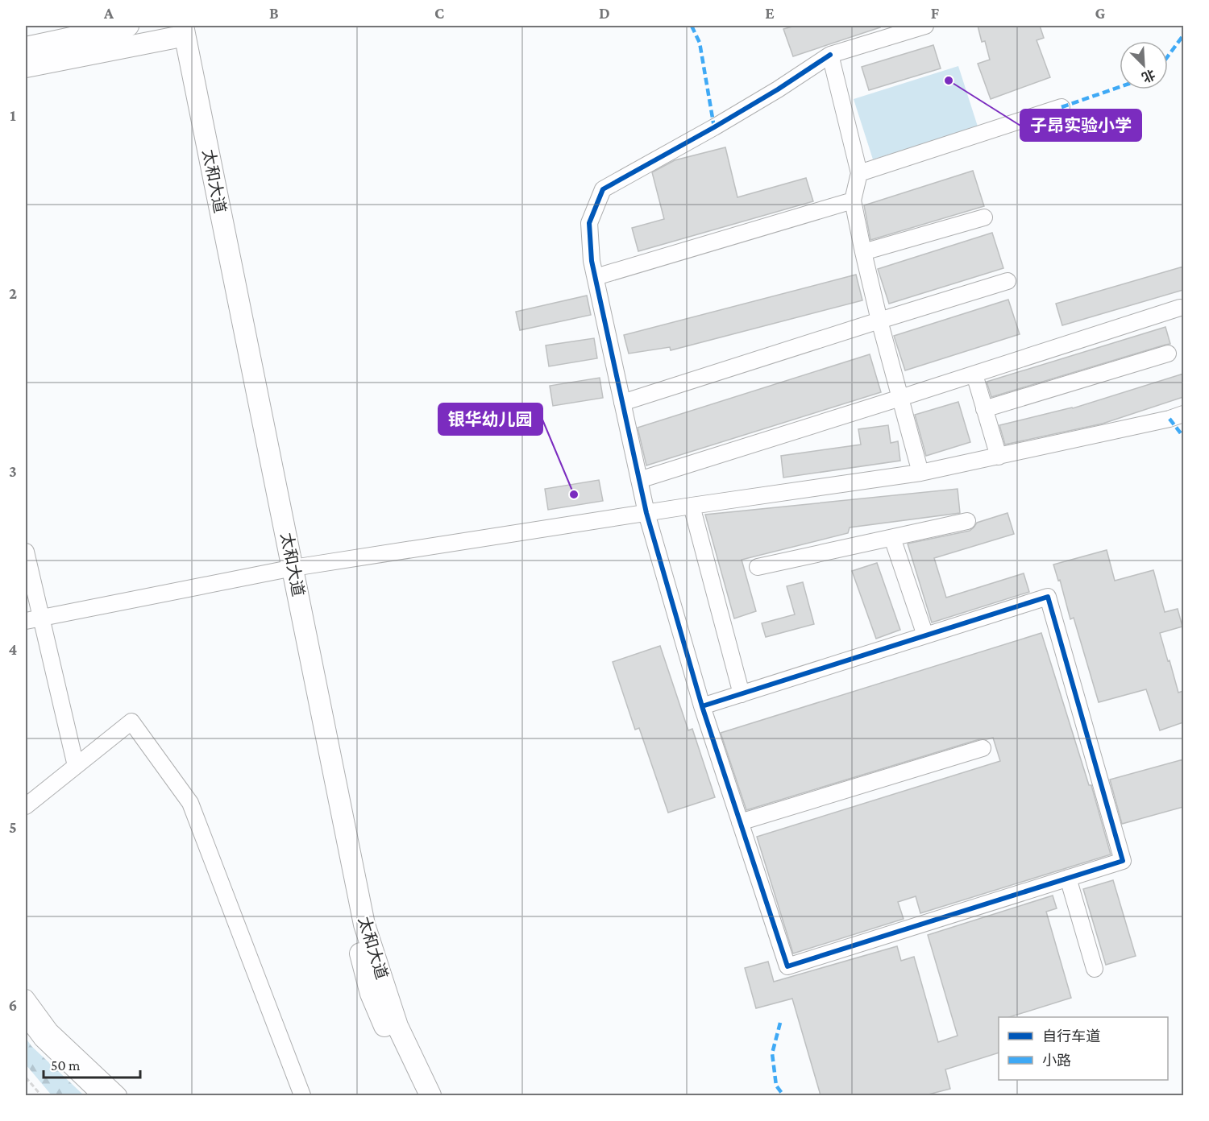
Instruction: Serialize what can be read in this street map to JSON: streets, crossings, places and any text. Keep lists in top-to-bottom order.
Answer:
{
  "streets": {
    "main road": ["太和大道"]
  },
  "places": ["子昂实验小学", "银华幼儿园"],
  "legend": ["自行车道", "小路"],
  "scale_bar": "50 m",
  "north": "bottom right",
  "grid": {
    "columns": [
      "A",
      "B",
      "C",
      "D",
      "E",
      "F",
      "G"
    ],
    "rows": [
      "1",
      "2",
      "3",
      "4",
      "5",
      "6"
    ]
  }
}
